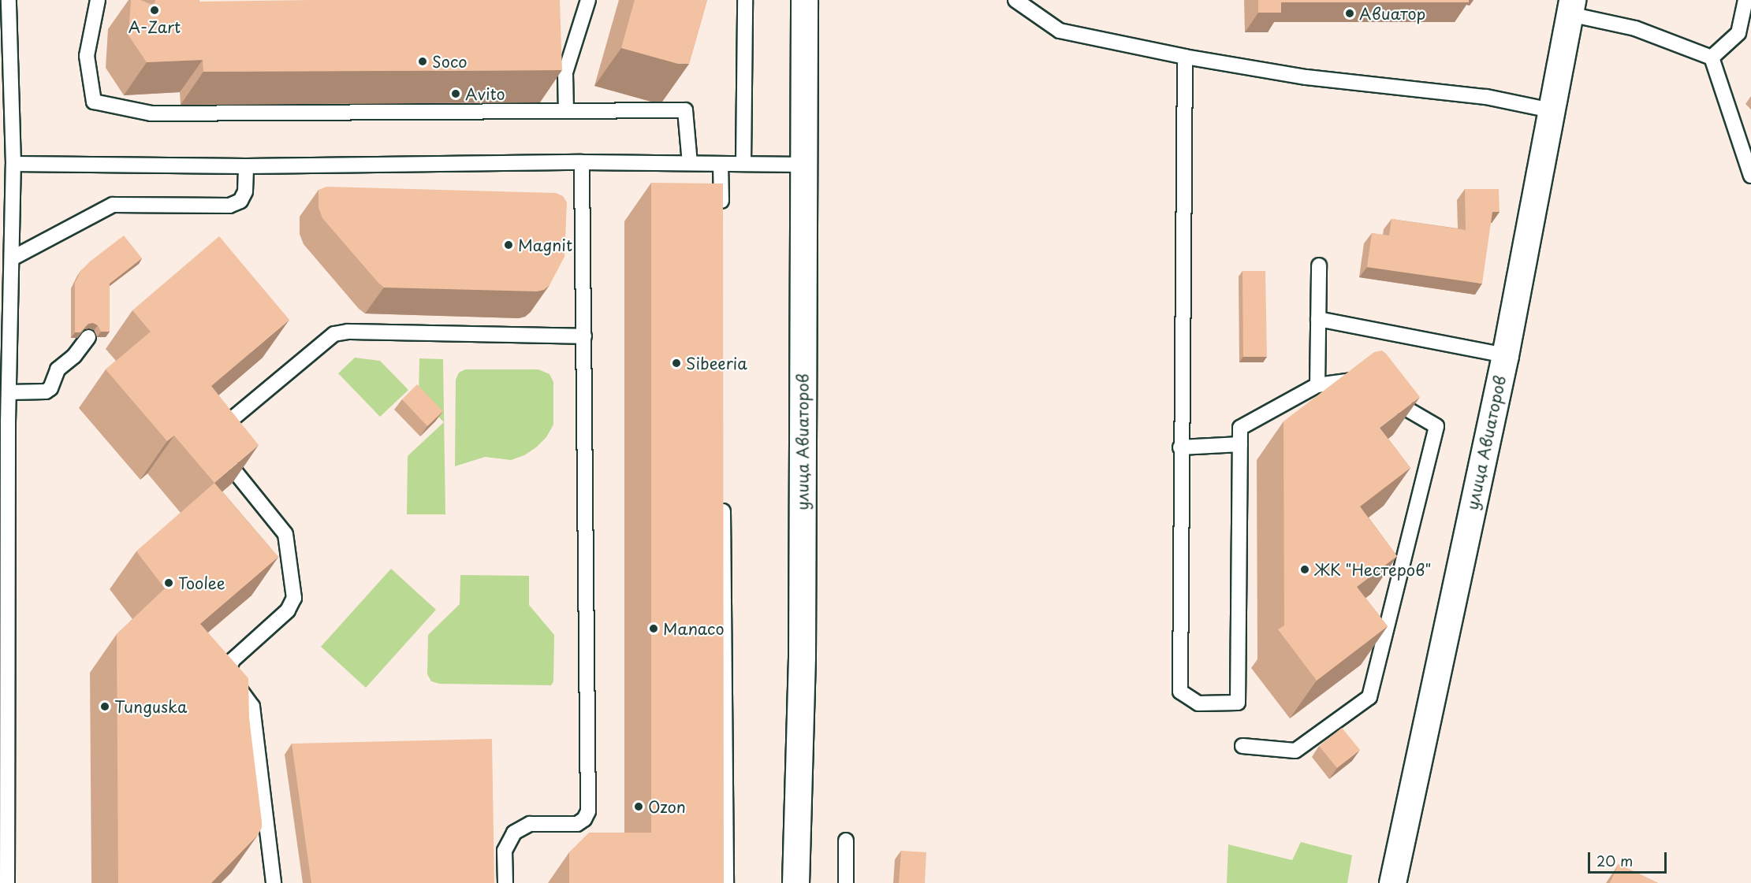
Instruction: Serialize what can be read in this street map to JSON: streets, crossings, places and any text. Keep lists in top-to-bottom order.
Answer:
{
  "streets": {
    "main road": ["улица Авиаторов"]
  },
  "places": [
    "A-Zart",
    "Авиатор",
    "Soco",
    "Avito",
    "Magnit",
    "Sibeeria",
    "ЖК \"Нестеров\"",
    "Toolee",
    "Manaco",
    "Tunguska",
    "Ozon"
  ],
  "scale_bar": "20 m"
}
